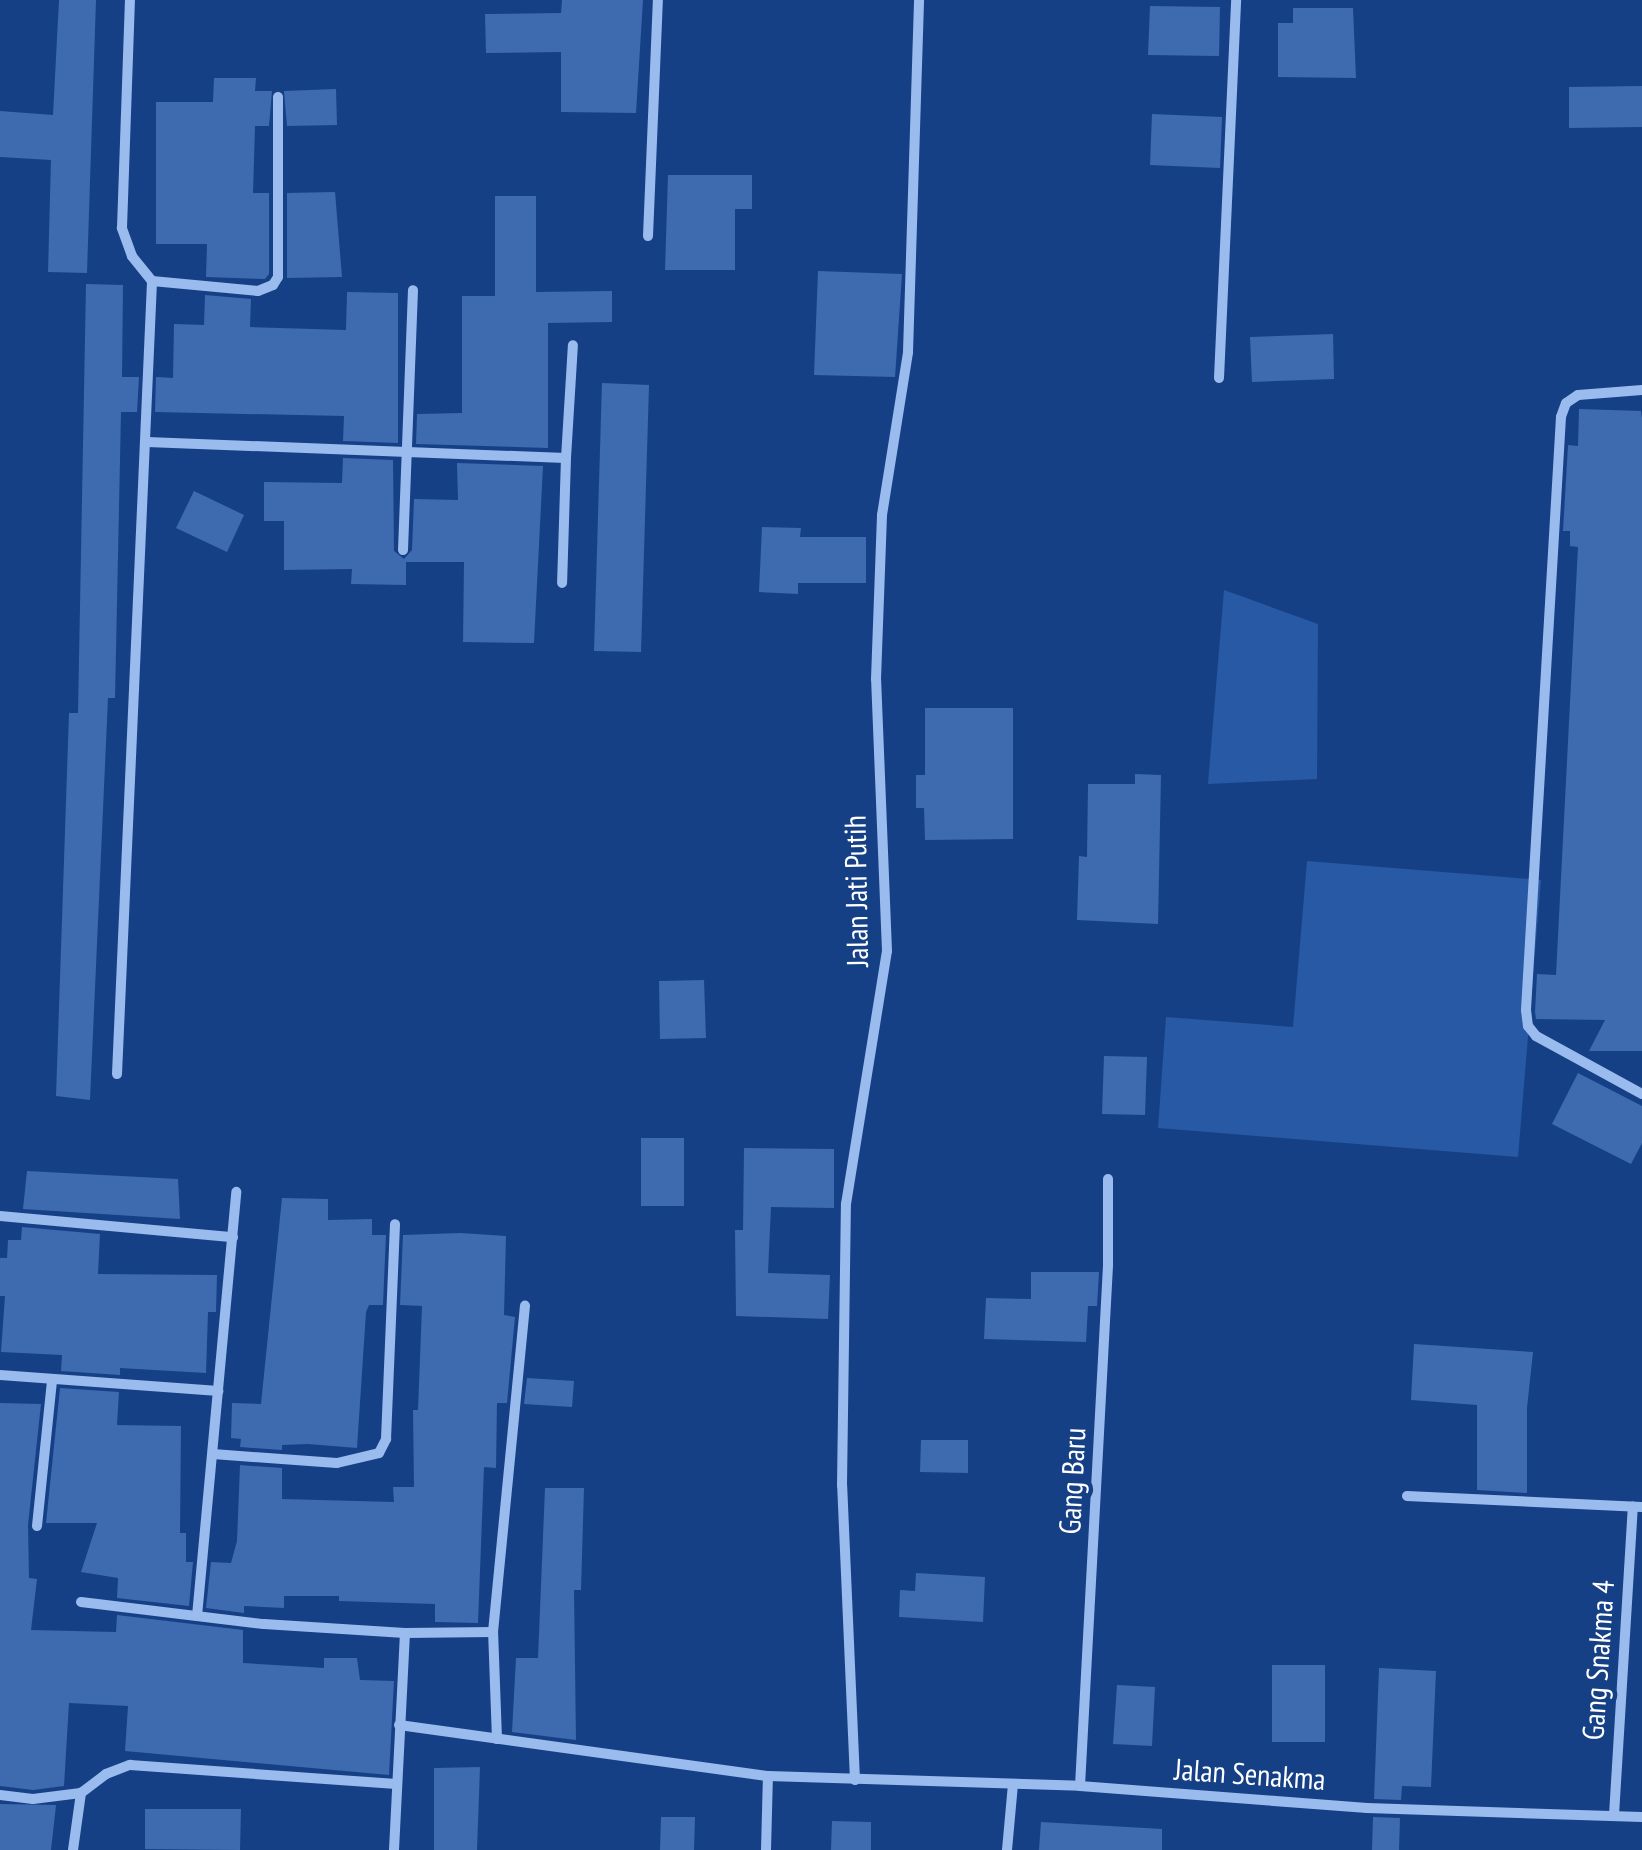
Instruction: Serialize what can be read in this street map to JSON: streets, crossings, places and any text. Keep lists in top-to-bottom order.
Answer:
{
  "streets": {
    "street": [
      "Jalan Jati Putih",
      "Gang Baru",
      "Gang Snakma 4",
      "Jalan Senakma"
    ]
  },
  "crossings": [
    ["Jalan Jati Putih", "Jalan Senakma"],
    ["Gang Baru", "Jalan Senakma"],
    ["Gang Snakma 4", "Jalan Senakma"]
  ]
}
